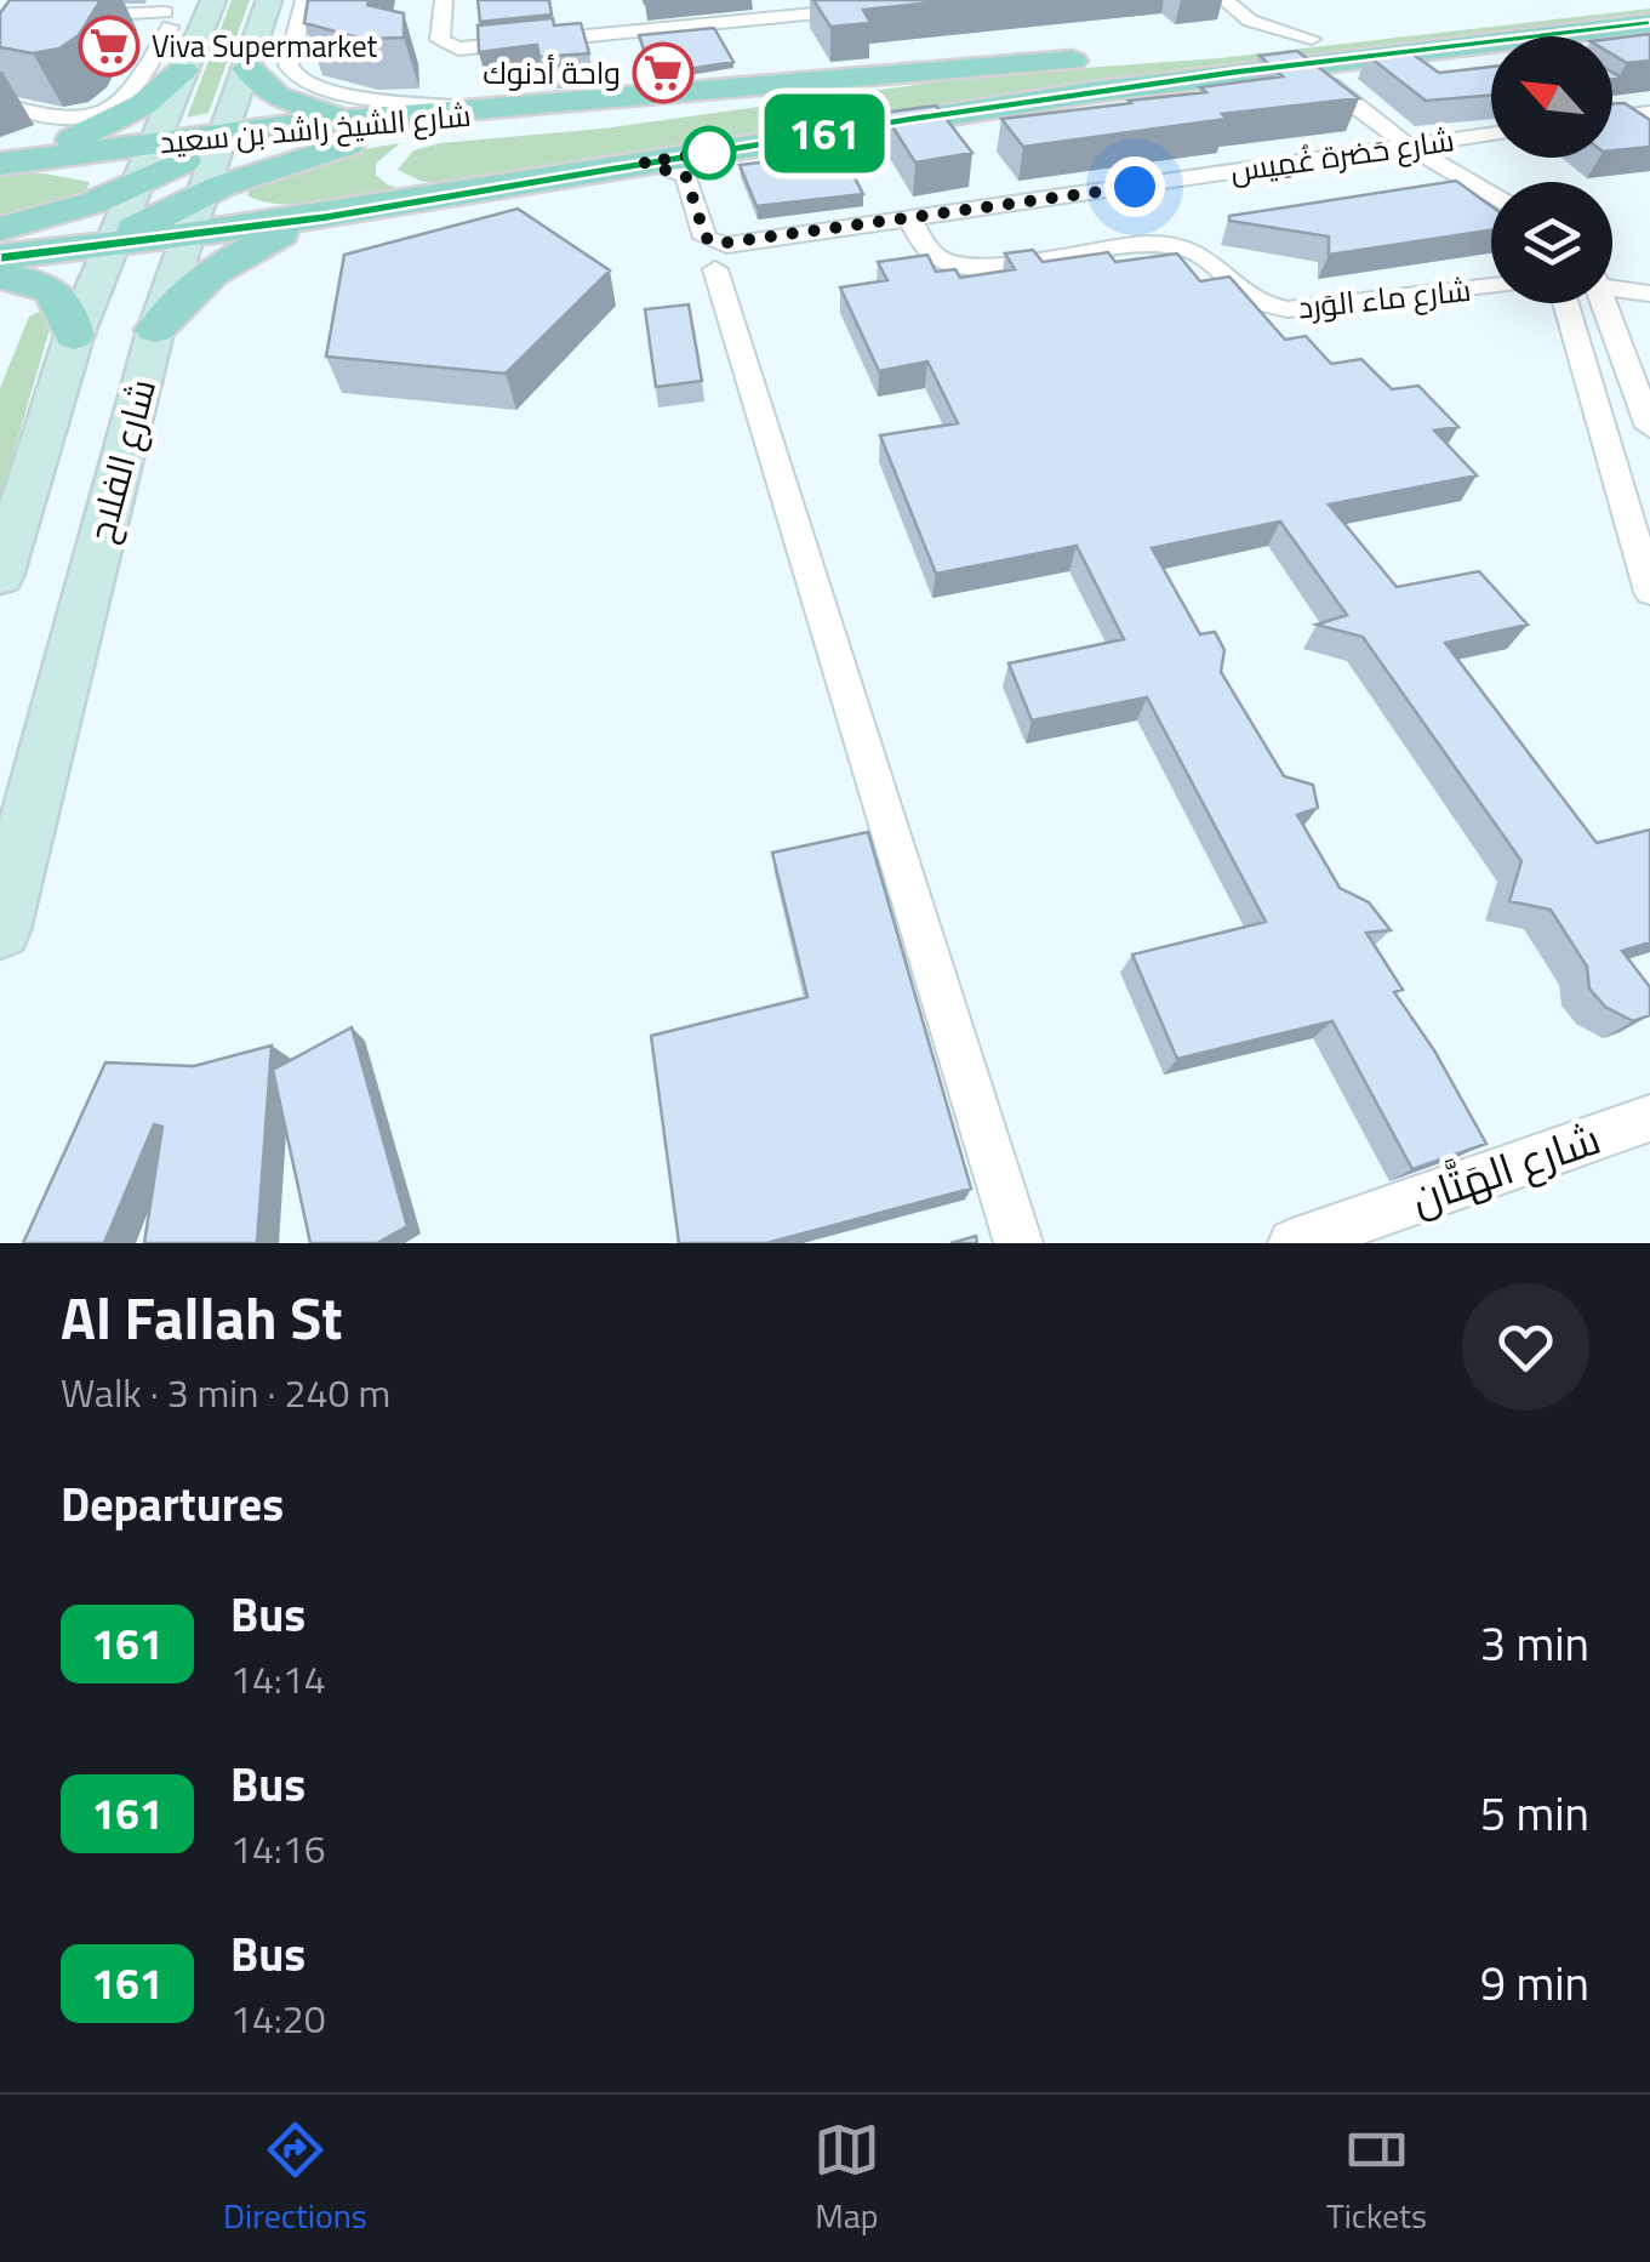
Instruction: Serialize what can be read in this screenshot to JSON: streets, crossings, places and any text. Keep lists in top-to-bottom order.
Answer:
{
  "streets": {
    "main road": ["شارع الشيخ راشد بن سعيد", "شارع الفلاح"],
    "street": ["شارع حَضرة غُمِيس", "شارع ماء الوَرد", "شارع الهَتَّان"]
  },
  "crossings": [
    ["شارع الشيخ راشد بن سعيد", "شارع حَضرة غُمِيس"],
    ["شارع حَضرة غُمِيس", "شارع ماء الوَرد"]
  ],
  "places": {
    "supermarket": ["Viva Supermarket", "واحة أدنوك"]
  },
  "lines": ["bus line 161"],
  "north": "top left",
  "page": {
    "on_map": "161",
    "heading": [
      ["Al Fallah St", "Walk · 3 min · 240 m"],
      "Departures"
    ],
    "list": [
      {
        "mark": "161",
        "name": "Bus",
        "note": "14:14",
        "value": "3 min"
      },
      {
        "mark": "161",
        "name": "Bus",
        "note": "14:16",
        "value": "5 min"
      },
      {
        "mark": "161",
        "name": "Bus",
        "note": "14:20",
        "value": "9 min"
      }
    ],
    "tabs": ["Directions", "Map", "Tickets"]
  }
}
